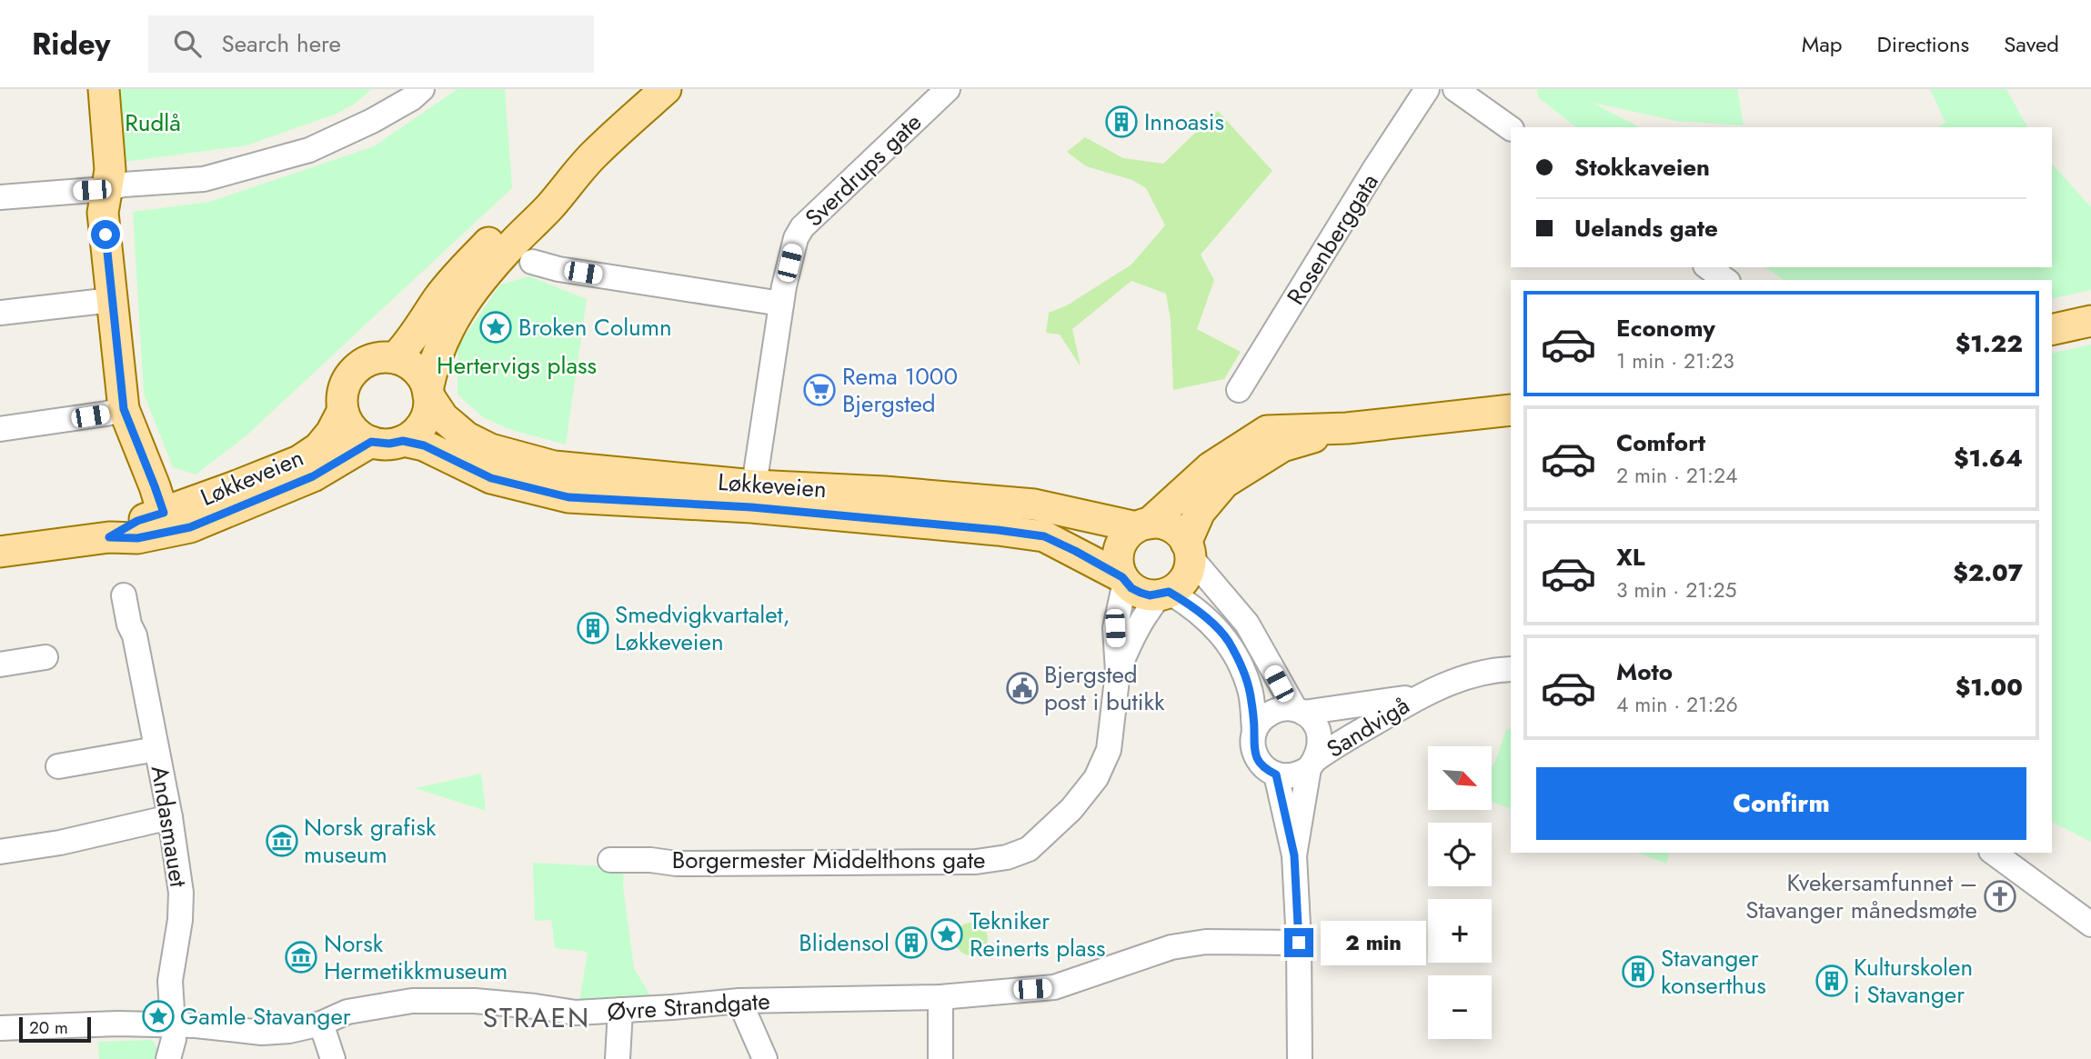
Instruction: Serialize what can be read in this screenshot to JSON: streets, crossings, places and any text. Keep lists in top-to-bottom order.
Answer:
{
  "streets": {
    "main road": ["Løkkeveien"],
    "street": [
      "Sverdrups gate",
      "Rosenberggata",
      "Sandvigå",
      "Andasmauet",
      "Borgermester Middelthons gate",
      "Øvre Strandgate"
    ]
  },
  "crossings": [
    ["Sverdrups gate", "Løkkeveien"],
    ["Løkkeveien", "Borgermester Middelthons gate"],
    ["Andasmauet", "Øvre Strandgate"]
  ],
  "districts": ["STRAEN"],
  "parks": ["Rudlå", "Hertervigs plass"],
  "places": {
    "building": [
      "Innoasis",
      "Smedvigkvartalet, Løkkeveien",
      "Blidensol",
      "Stavanger konserthus",
      "Kulturskolen i Stavanger"
    ],
    "place": ["Broken Column", "Tekniker Reinerts plass", "Gamle Stavanger"],
    "supermarket": ["Rema 1000 Bjergsted"],
    "public building": ["Bjergsted post i butikk"],
    "museum": ["Norsk grafisk museum", "Norsk Hermetikkmuseum"],
    "church": ["Kvekersamfunnet – Stavanger månedsmøte"]
  },
  "scale_bar": "20 m",
  "north": "bottom right",
  "page": {
    "header": "Ridey",
    "search": "Search here",
    "nav": ["Map", "Directions", "Saved"],
    "banner": ["Stokkaveien", "Uelands gate"],
    "list": [
      {
        "name": "Economy",
        "note": "1 min · 21:23",
        "value": "$1.22"
      },
      {
        "name": "Comfort",
        "note": "2 min · 21:24",
        "value": "$1.64"
      },
      {
        "name": "XL",
        "note": "3 min · 21:25",
        "value": "$2.07"
      },
      {
        "name": "Moto",
        "note": "4 min · 21:26",
        "value": "$1.00"
      }
    ],
    "map_buttons": ["+", "−"],
    "buttons": "Confirm",
    "bubble": "2 min",
    "scale": "20 m"
  }
}
